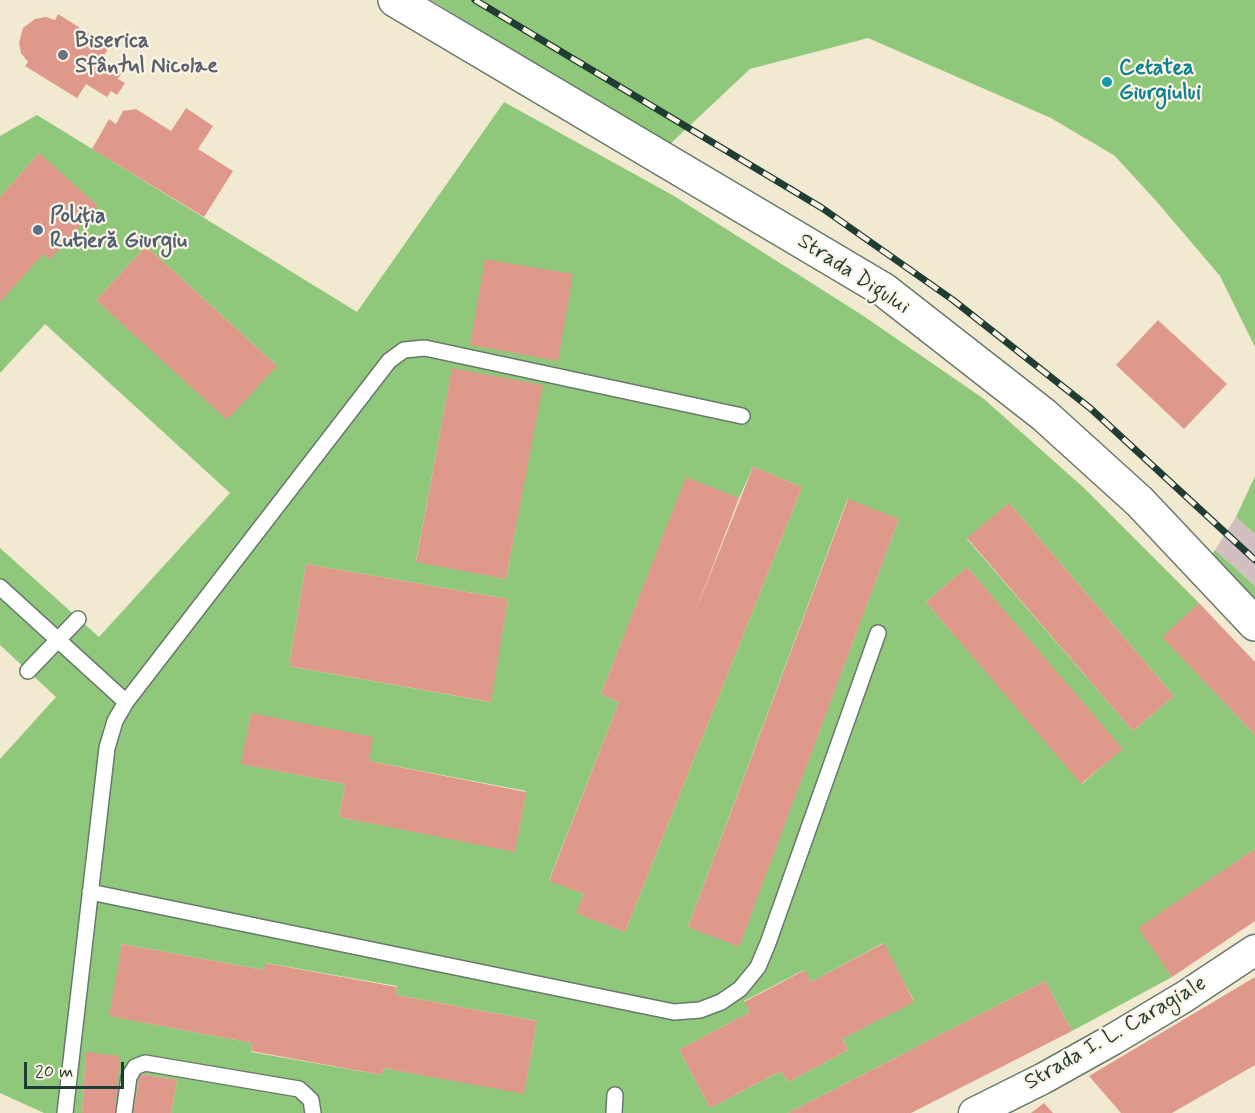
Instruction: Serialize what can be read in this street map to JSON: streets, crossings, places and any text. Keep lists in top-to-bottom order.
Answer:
{
  "streets": {
    "street": ["Strada Digului", "Strada I. L. Caragiale"]
  },
  "places": ["Biserica Sfântul Nicolae", "Cetatea Giurgiului", "Poliția Rutieră Giurgiu"],
  "scale_bar": "20 m"
}
